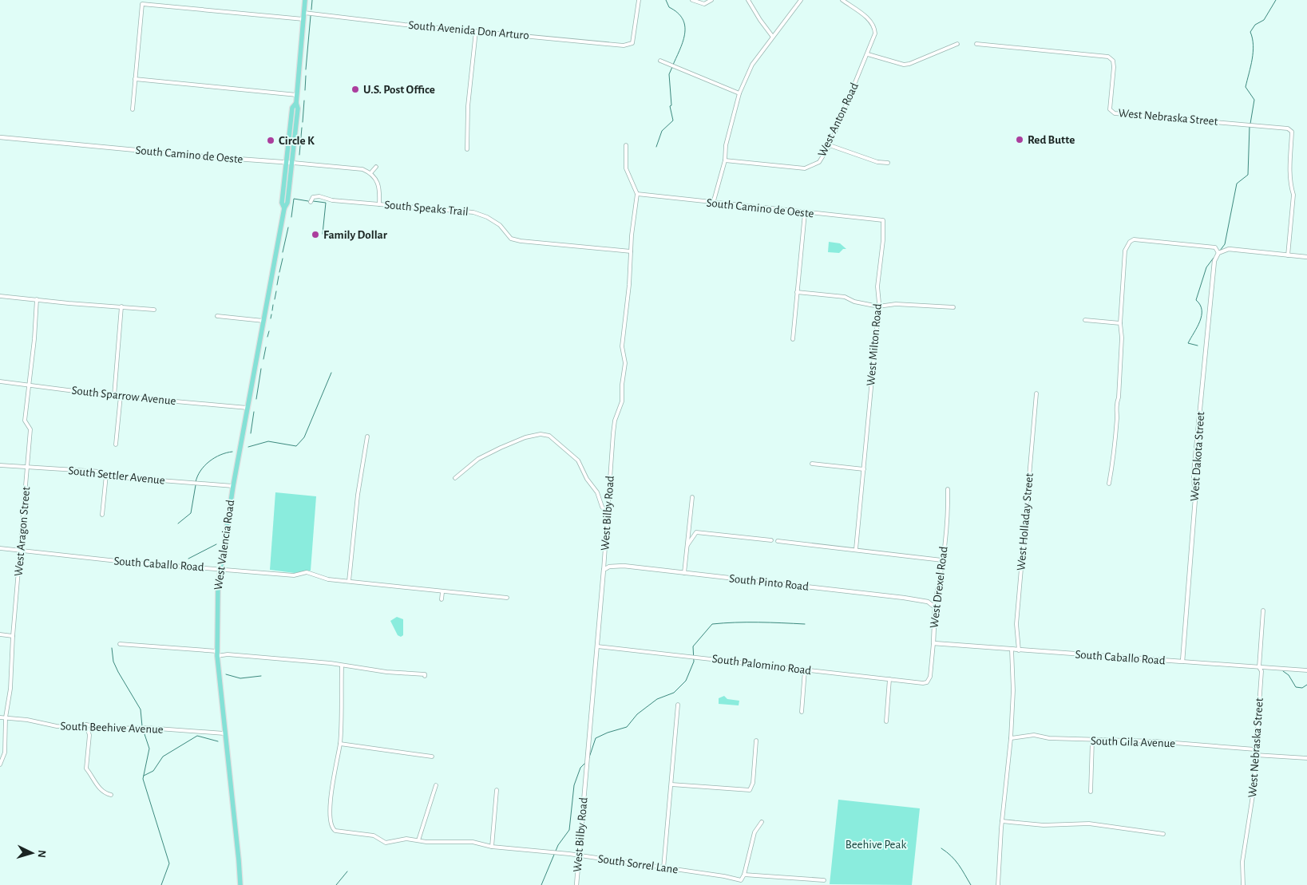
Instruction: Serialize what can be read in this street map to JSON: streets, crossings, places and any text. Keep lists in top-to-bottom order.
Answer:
{
  "streets": {
    "main road": ["West Valencia Road"],
    "street": [
      "South Avenida Don Arturo",
      "West Nebraska Street",
      "West Anton Road",
      "South Camino de Oeste",
      "South Speaks Trail",
      "West Milton Road",
      "South Sparrow Avenue",
      "West Dakota Street",
      "South Settler Avenue",
      "West Bilby Road",
      "West Holladay Street",
      "West Aragon Street",
      "South Caballo Road",
      "South Pinto Road",
      "West Drexel Road",
      "South Palomino Road",
      "South Beehive Avenue",
      "South Gila Avenue",
      "South Sorrel Lane"
    ]
  },
  "crossings": [
    ["South Avenida Don Arturo", "West Valencia Road"],
    ["West Nebraska Street", "South Caballo Road"],
    ["West Nebraska Street", "South Gila Avenue"],
    ["South Camino de Oeste", "West Milton Road"],
    ["South Camino de Oeste", "West Bilby Road"],
    ["South Camino de Oeste", "West Valencia Road"],
    ["South Speaks Trail", "West Bilby Road"],
    ["South Sparrow Avenue", "West Aragon Street"],
    ["South Sparrow Avenue", "West Valencia Road"],
    ["West Dakota Street", "South Caballo Road"],
    ["South Settler Avenue", "West Aragon Street"],
    ["South Settler Avenue", "West Valencia Road"],
    ["West Bilby Road", "South Pinto Road"],
    ["West Bilby Road", "South Palomino Road"],
    ["West Bilby Road", "South Sorrel Lane"],
    ["West Holladay Street", "South Caballo Road"],
    ["West Aragon Street", "South Caballo Road"],
    ["West Aragon Street", "South Beehive Avenue"],
    ["West Valencia Road", "South Caballo Road"],
    ["West Valencia Road", "South Beehive Avenue"],
    ["South Caballo Road", "West Drexel Road"],
    ["South Pinto Road", "West Drexel Road"],
    ["West Drexel Road", "South Palomino Road"]
  ],
  "parks": ["Beehive Peak"],
  "places": [
    "U.S. Post Office",
    "Red Butte",
    "Circle K",
    "Family Dollar"
  ],
  "north": "right"
}
